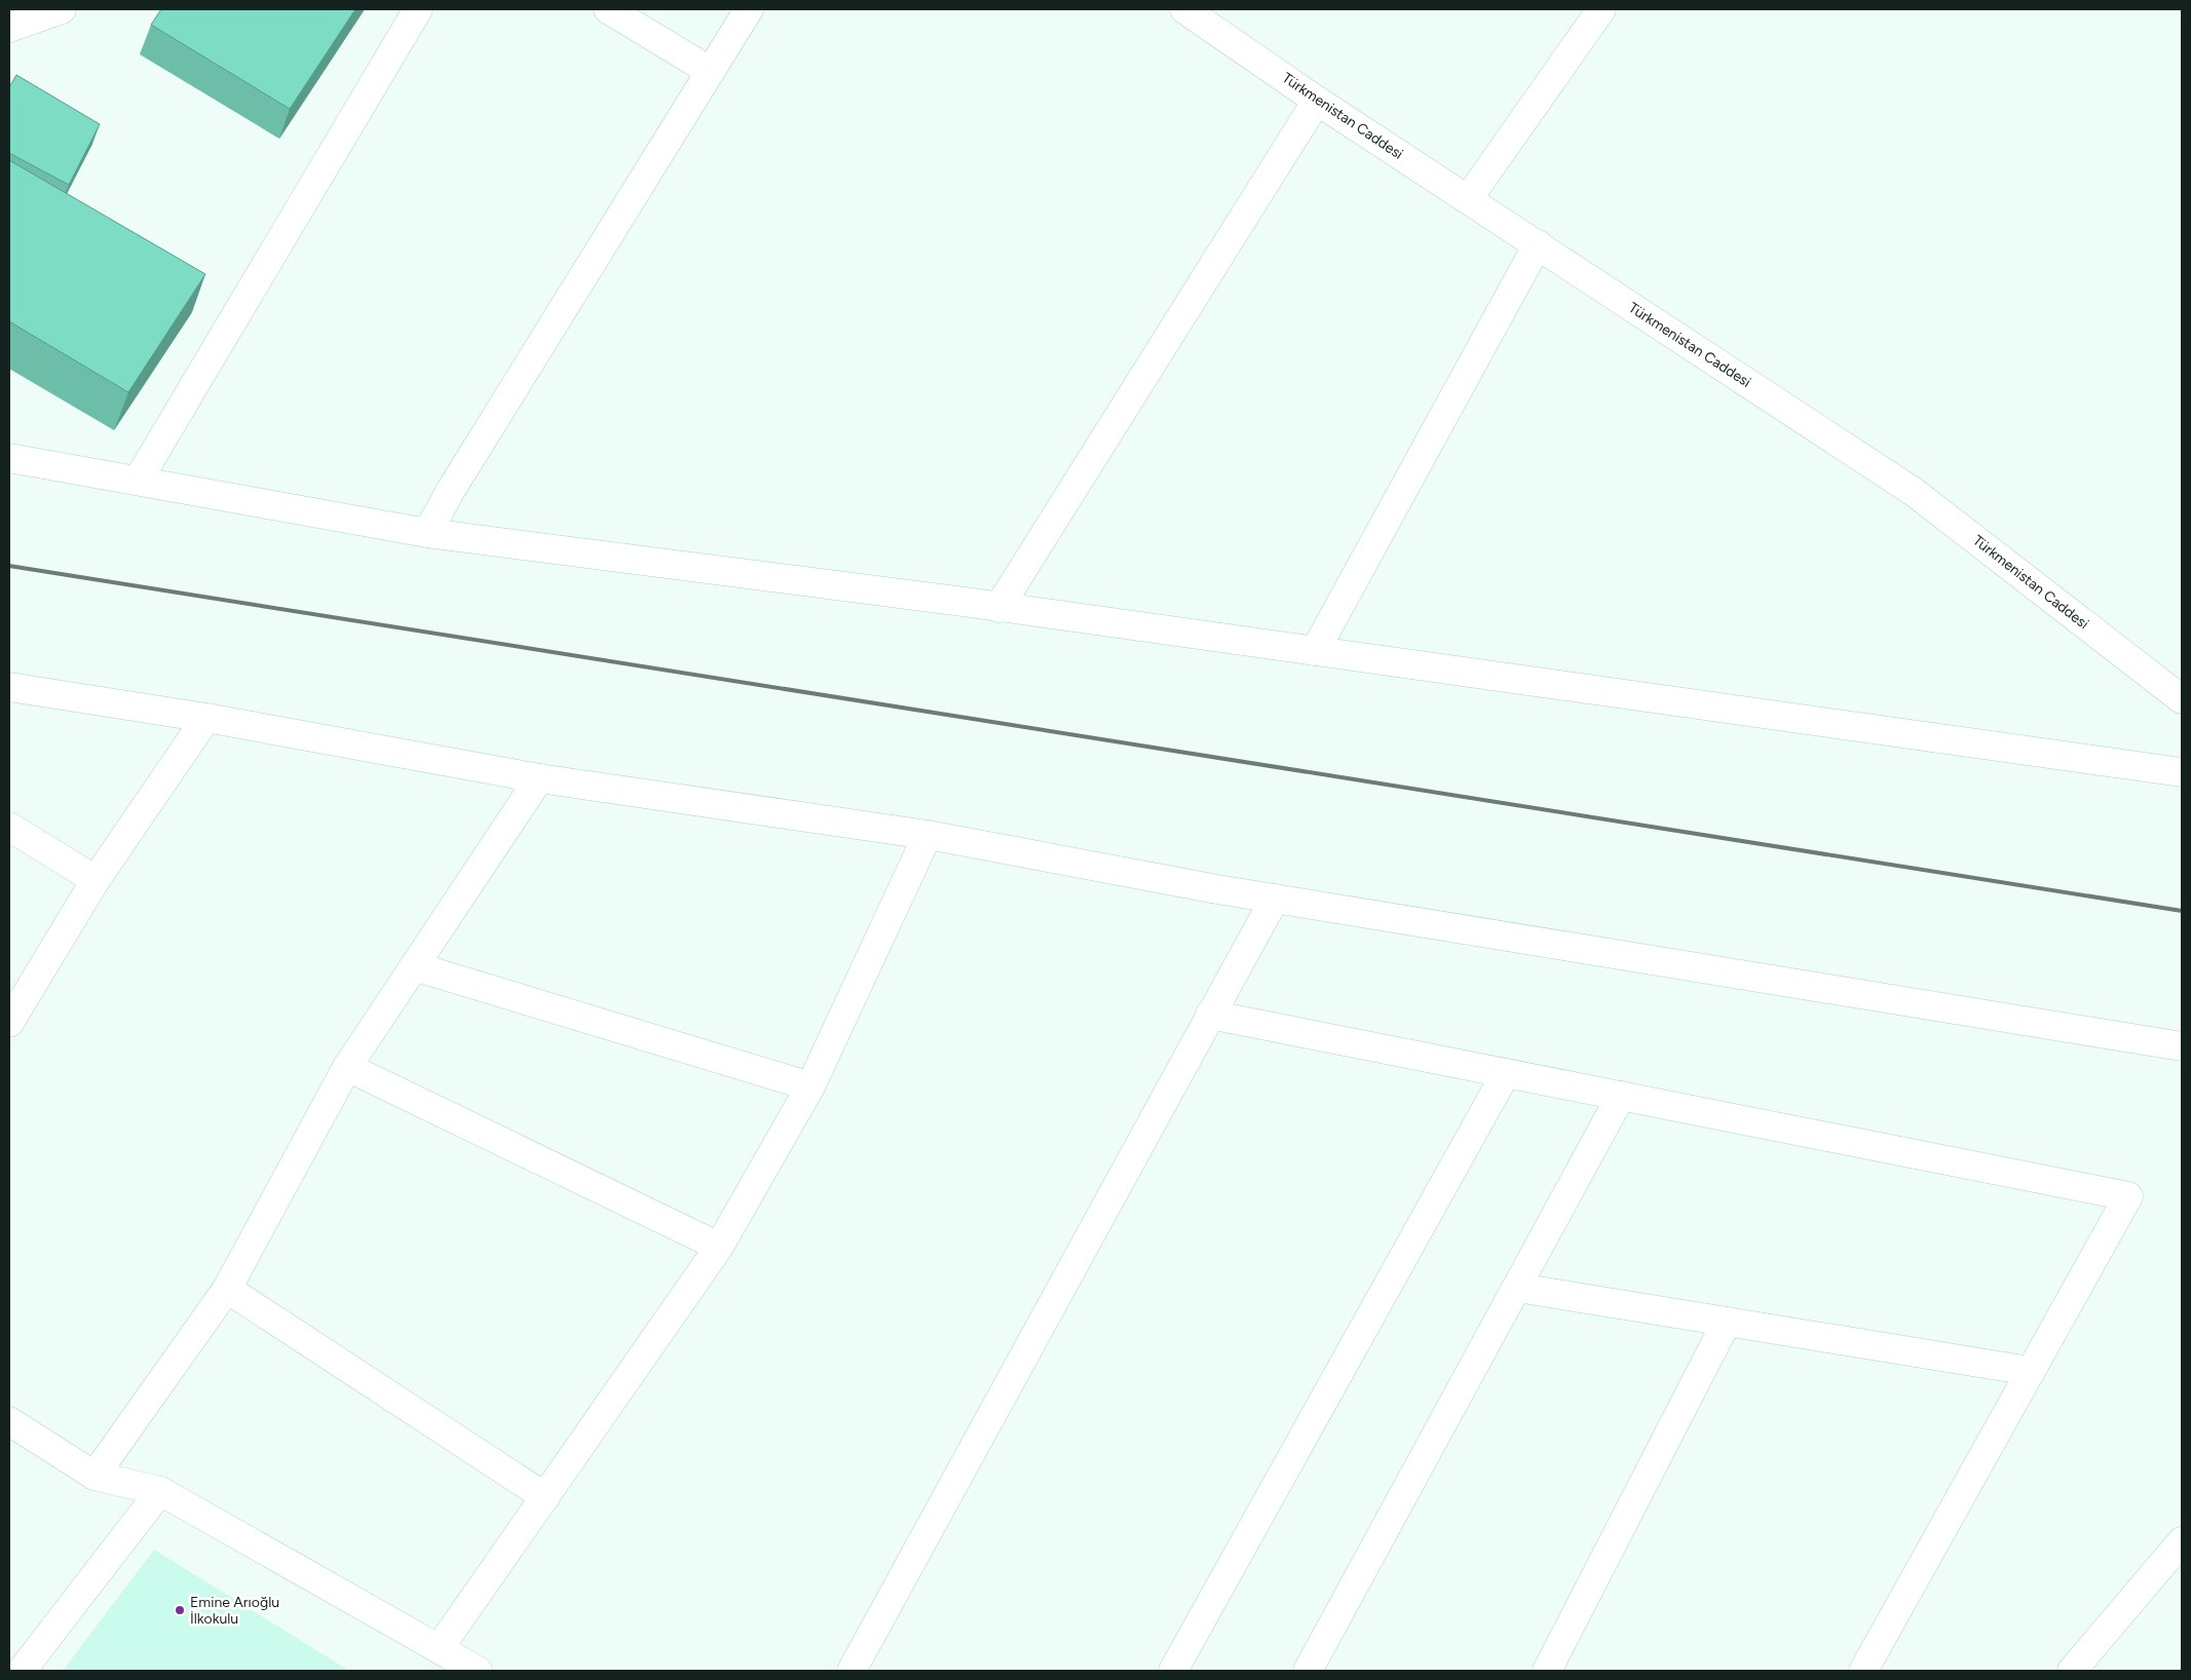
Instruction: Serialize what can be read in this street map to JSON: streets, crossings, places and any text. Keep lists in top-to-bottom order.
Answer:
{
  "streets": {
    "street": ["Türkmenistan Caddesi"]
  },
  "places": ["Emine Arıoğlu İlkokulu"]
}
